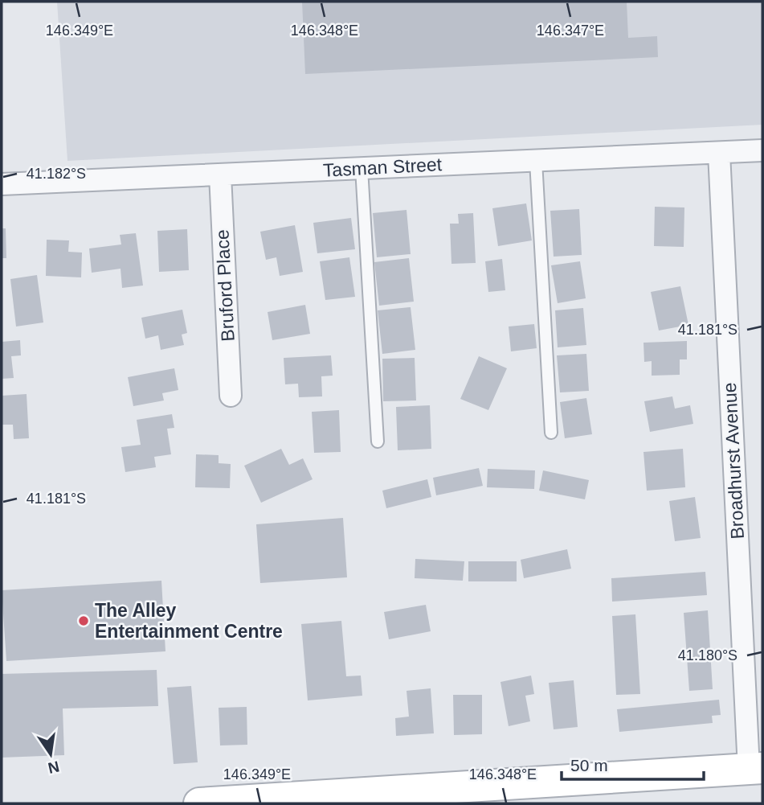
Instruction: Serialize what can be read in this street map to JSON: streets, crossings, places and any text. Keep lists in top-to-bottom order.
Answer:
{
  "streets": {
    "street": ["Tasman Street", "Bruford Place", "Broadhurst Avenue"]
  },
  "crossings": [
    ["Tasman Street", "Bruford Place"],
    ["Tasman Street", "Broadhurst Avenue"]
  ],
  "places": ["The Alley Entertainment Centre"],
  "scale_bar": "50 m",
  "north": "bottom",
  "coordinates": [
    "146.349°E",
    "146.348°E",
    "146.347°E",
    "41.182°S",
    "41.181°S",
    "41.180°S"
  ]
}
